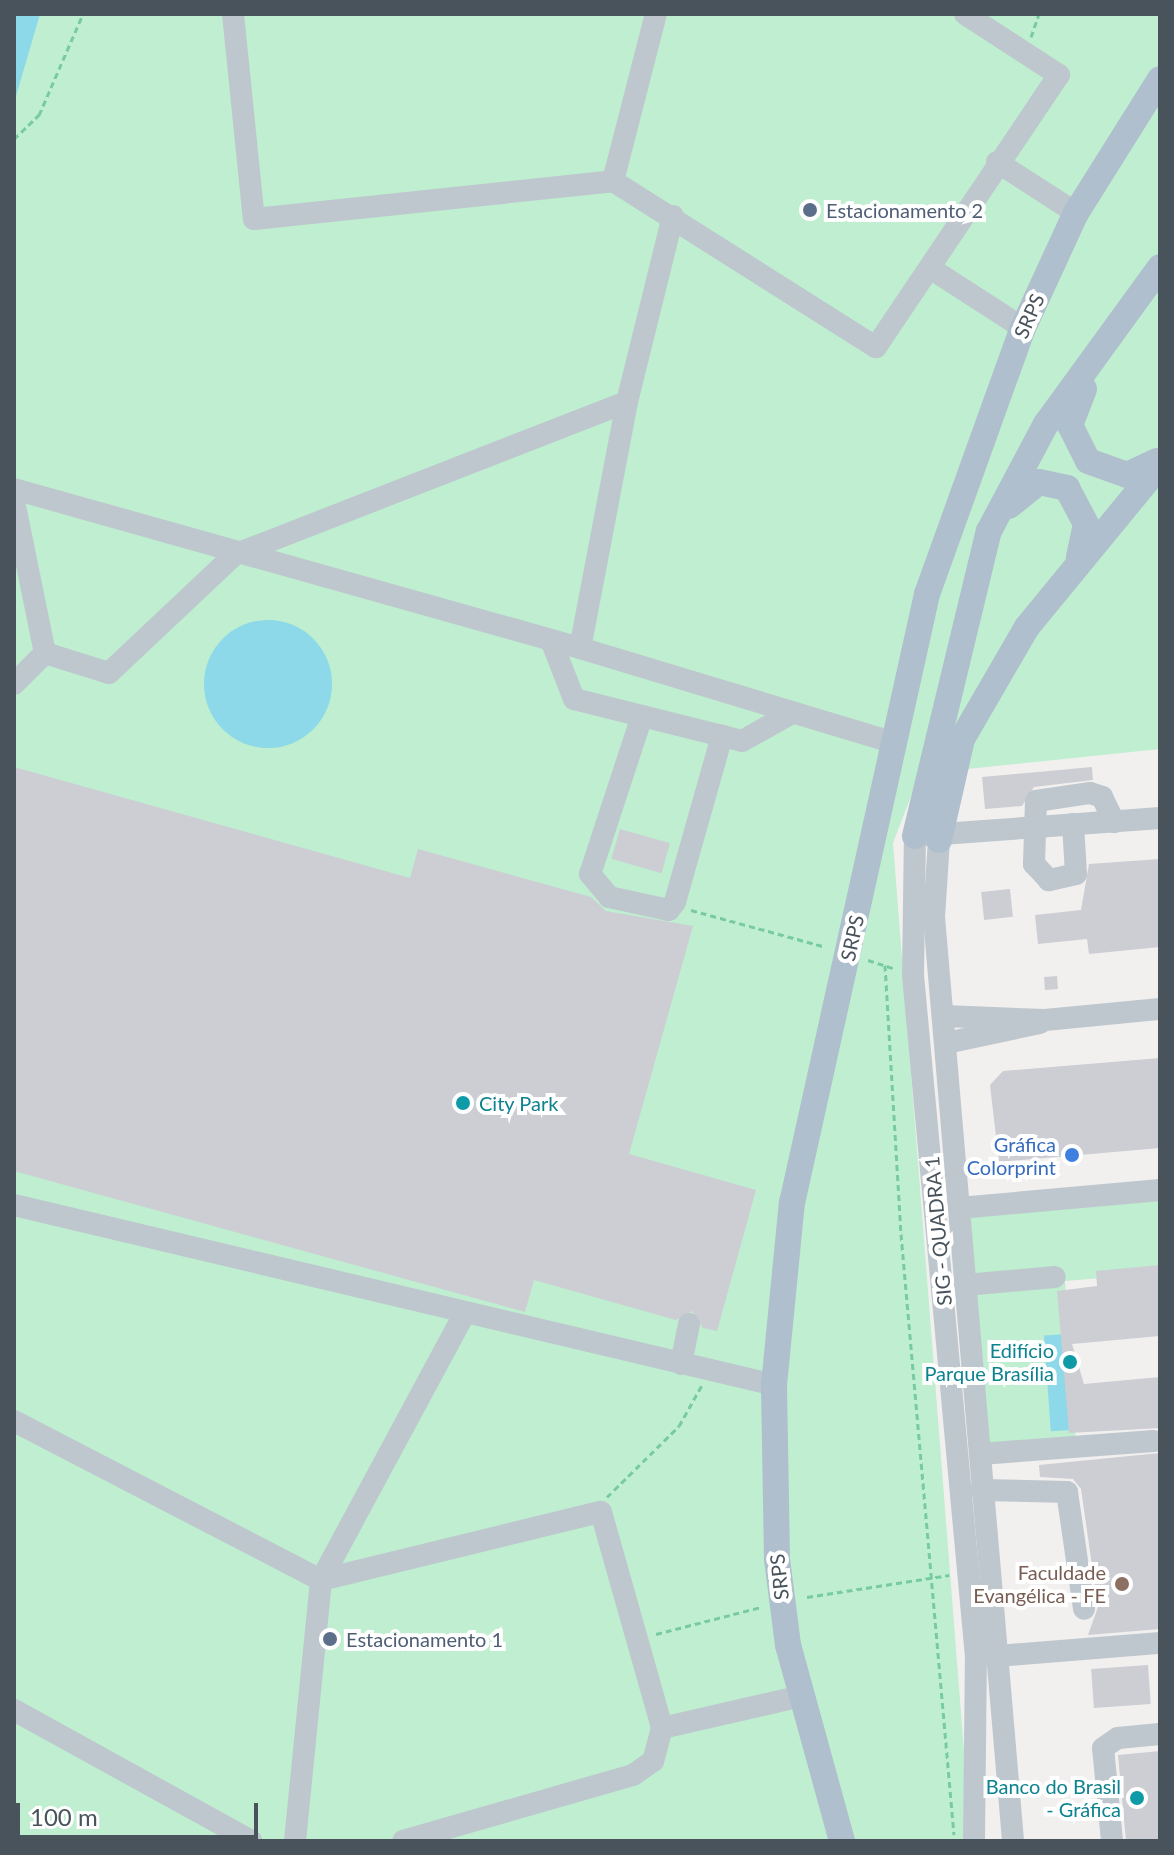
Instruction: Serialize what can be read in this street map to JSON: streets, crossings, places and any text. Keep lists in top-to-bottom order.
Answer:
{
  "streets": {
    "main road": ["SRPS"],
    "street": ["SIG - QUADRA 1"]
  },
  "places": [
    "Estacionamento 2",
    "City Park",
    "Gráfica Colorprint",
    "Edifício Parque Brasília",
    "Faculdade Evangélica - FE",
    "Estacionamento 1",
    "Banco do Brasil - Gráfica"
  ],
  "scale_bar": "100 m"
}
